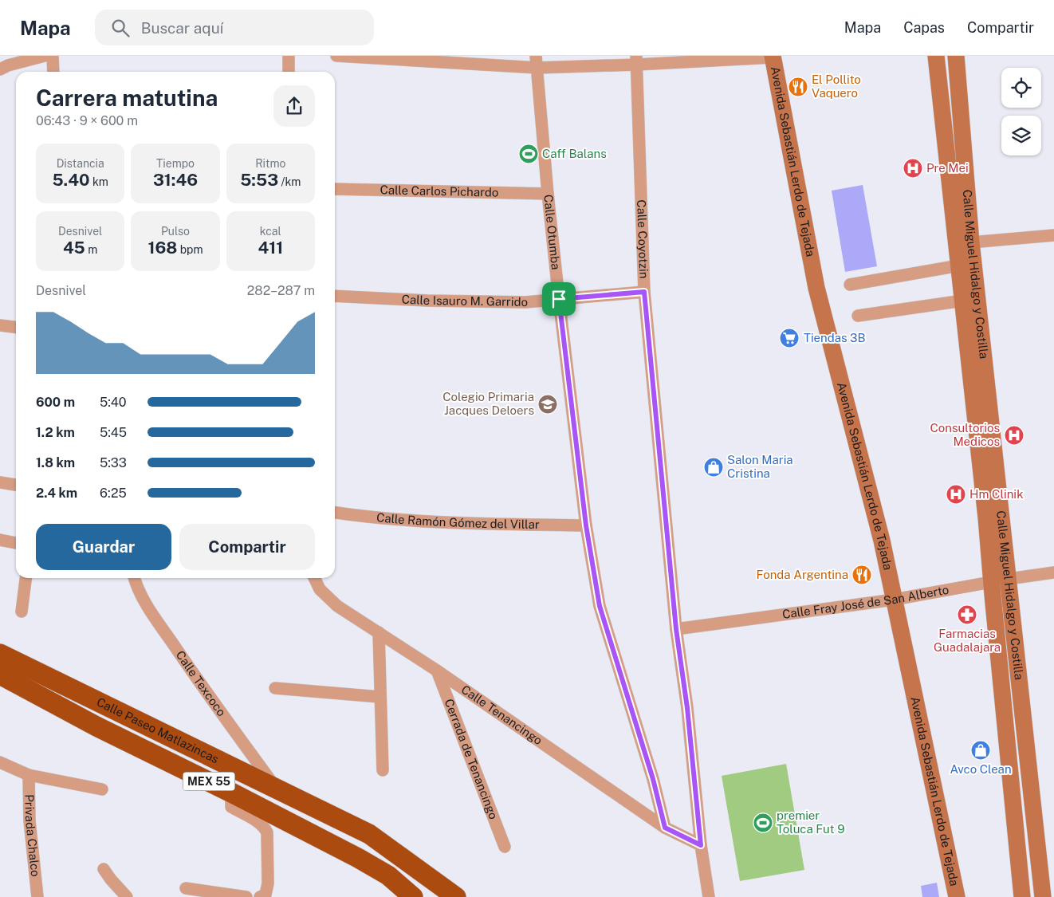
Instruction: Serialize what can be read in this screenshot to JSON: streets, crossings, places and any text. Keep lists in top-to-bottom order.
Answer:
{
  "streets": {
    "highway": ["Calle Paseo Matlazincas", "MEX 55"],
    "main road": ["Avenida Sebastián Lerdo de Tejada", "Calle Miguel Hidalgo y Costilla"],
    "street": [
      "Calle Carlos Pichardo",
      "Calle Otumba",
      "Calle Coyotzin",
      "Calle Isauro M. Garrido",
      "Calle Ramón Gómez del Villar",
      "Calle Fray José de San Alberto",
      "Calle Texcoco",
      "Calle Tenancingo",
      "Cerrada de Tenancingo",
      "Privada Chalco"
    ]
  },
  "crossings": [
    ["Avenida Sebastián Lerdo de Tejada", "Calle Fray José de San Alberto"],
    ["Calle Carlos Pichardo", "Calle Otumba"],
    ["Calle Otumba", "Calle Isauro M. Garrido"],
    ["Calle Otumba", "Calle Ramón Gómez del Villar"],
    ["Calle Otumba", "Calle Tenancingo"],
    ["Calle Coyotzin", "Calle Isauro M. Garrido"],
    ["Calle Coyotzin", "Calle Fray José de San Alberto"],
    ["Calle Coyotzin", "Calle Tenancingo"],
    ["Calle Miguel Hidalgo y Costilla", "Calle Fray José de San Alberto"],
    ["Calle Texcoco", "Calle Paseo Matlazincas"],
    ["Calle Tenancingo", "Cerrada de Tenancingo"]
  ],
  "places": {
    "restaurant": ["El Pollito Vaquero", "Fonda Argentina"],
    "sports": ["Caff Balans", "premier Toluca Fut 9"],
    "hospital": ["Pre Mei", "Consultorios Medicos", "Hm Clinik"],
    "supermarket": ["Tiendas 3B"],
    "school or university": ["Colegio Primaria Jacques Deloers"],
    "shop": ["Salon Maria Cristina", "Avco Clean"],
    "pharmacy": ["Farmacias Guadalajara"]
  },
  "page": {
    "header": "Mapa",
    "search": "Buscar aquí",
    "nav": ["Mapa", "Capas", "Compartir"],
    "heading": ["Carrera matutina", "06:43 · 9 × 600 m"],
    "stats": [
      ["Distancia", "5.40 km"],
      ["Tiempo", "31:46"],
      ["Ritmo", "5:53 /km"],
      ["Desnivel", "45 m"],
      ["Pulso", "168 bpm"],
      ["kcal", "411"]
    ],
    "chart": ["Desnivel", "282–287 m"],
    "list": [
      {
        "name": "600 m",
        "note": "5:40"
      },
      {
        "name": "1.2 km",
        "note": "5:45"
      },
      {
        "name": "1.8 km",
        "note": "5:33"
      },
      {
        "name": "2.4 km",
        "note": "6:25"
      }
    ],
    "buttons": ["Guardar", "Compartir"]
  }
}
